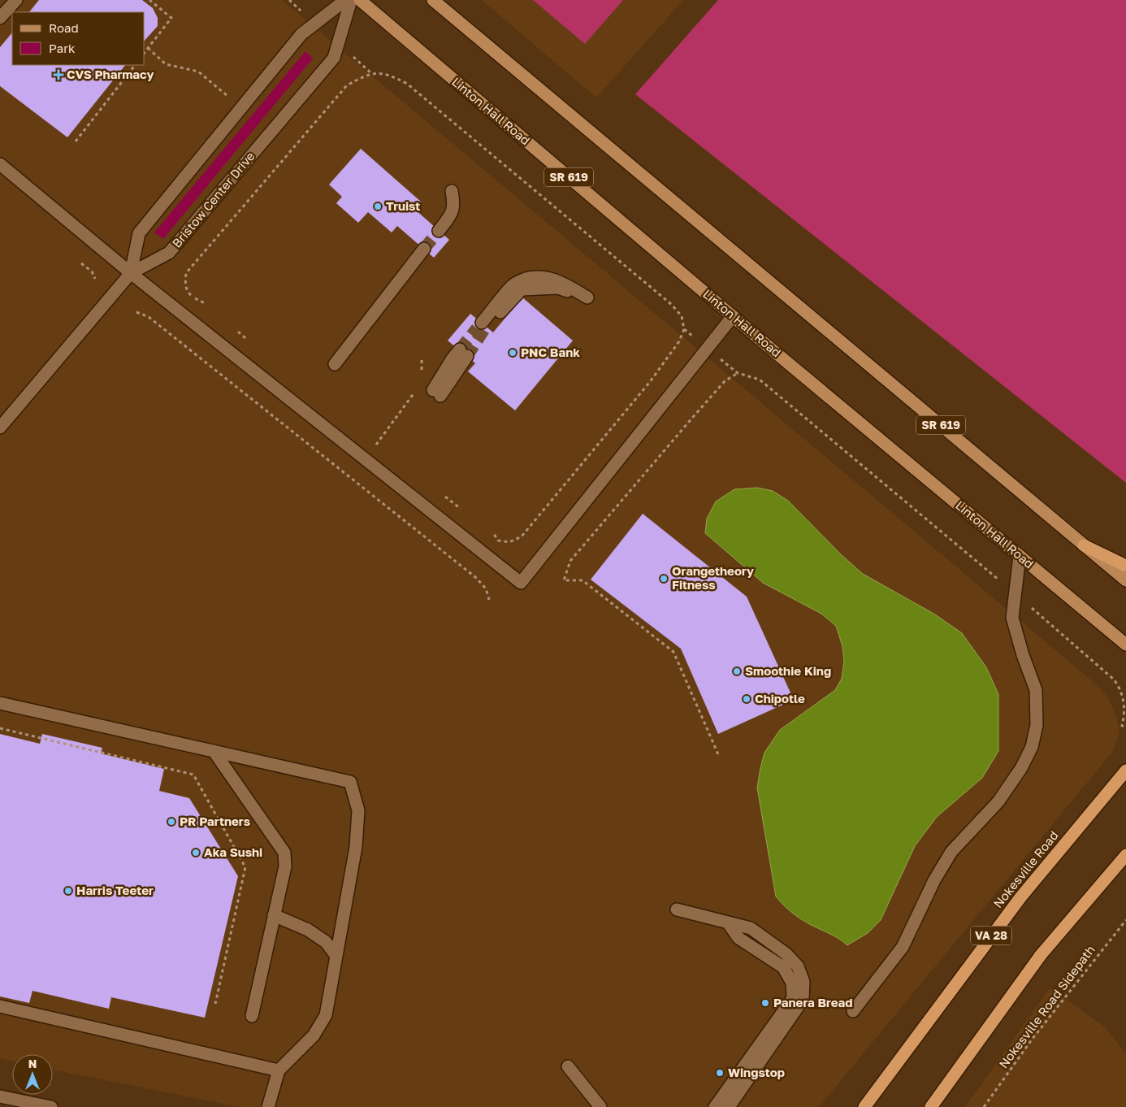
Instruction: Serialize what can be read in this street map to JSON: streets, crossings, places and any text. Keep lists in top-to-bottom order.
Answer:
{
  "streets": {
    "highway": ["Nokesville Road", "VA 28"],
    "main road": ["Linton Hall Road", "SR 619"],
    "street": ["Bristow Center Drive"],
    "path": ["Nokesville Road Sidepath"]
  },
  "places": {
    "health": ["CVS Pharmacy"],
    "other": [
      "Truist",
      "PNC Bank",
      "Orangetheory Fitness",
      "Smoothie King",
      "Chipotle",
      "PR Partners",
      "Aka Sushi",
      "Harris Teeter",
      "Panera Bread",
      "Wingstop"
    ]
  },
  "legend": ["Road", "Park"],
  "north": "top"
}
